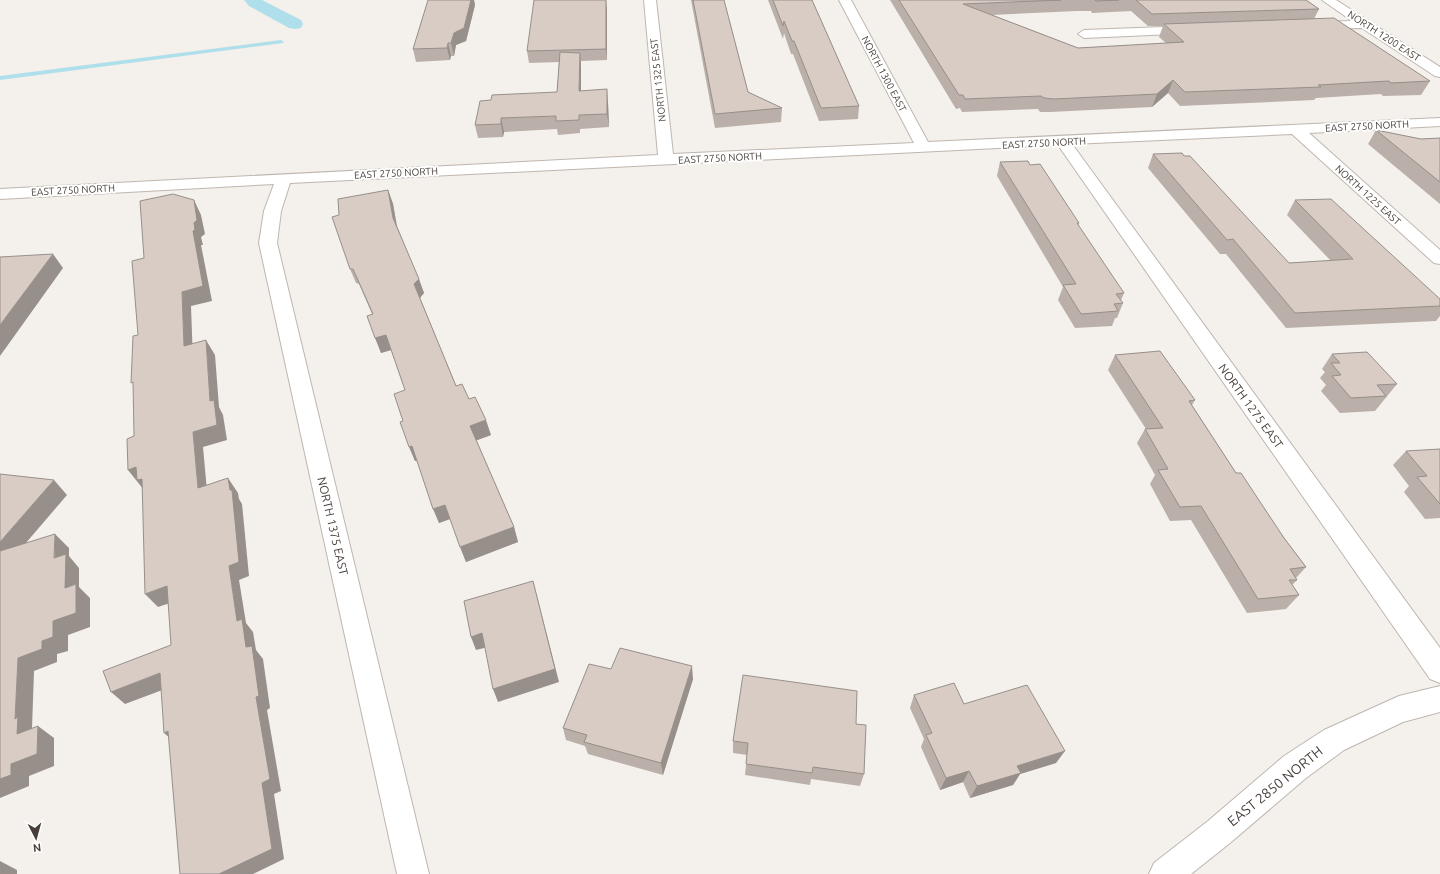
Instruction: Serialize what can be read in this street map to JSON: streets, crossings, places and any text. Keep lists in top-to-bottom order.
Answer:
{
  "streets": {
    "street": [
      "NORTH 1200 EAST",
      "NORTH 1300 EAST",
      "NORTH 1325 EAST",
      "EAST 2750 NORTH",
      "NORTH 1225 EAST",
      "NORTH 1275 EAST",
      "NORTH 1375 EAST",
      "EAST 2850 NORTH"
    ]
  },
  "crossings": [
    ["NORTH 1300 EAST", "EAST 2750 NORTH"],
    ["NORTH 1325 EAST", "EAST 2750 NORTH"],
    ["EAST 2750 NORTH", "NORTH 1225 EAST"],
    ["EAST 2750 NORTH", "NORTH 1275 EAST"],
    ["EAST 2750 NORTH", "NORTH 1375 EAST"]
  ],
  "north": "bottom"
}
